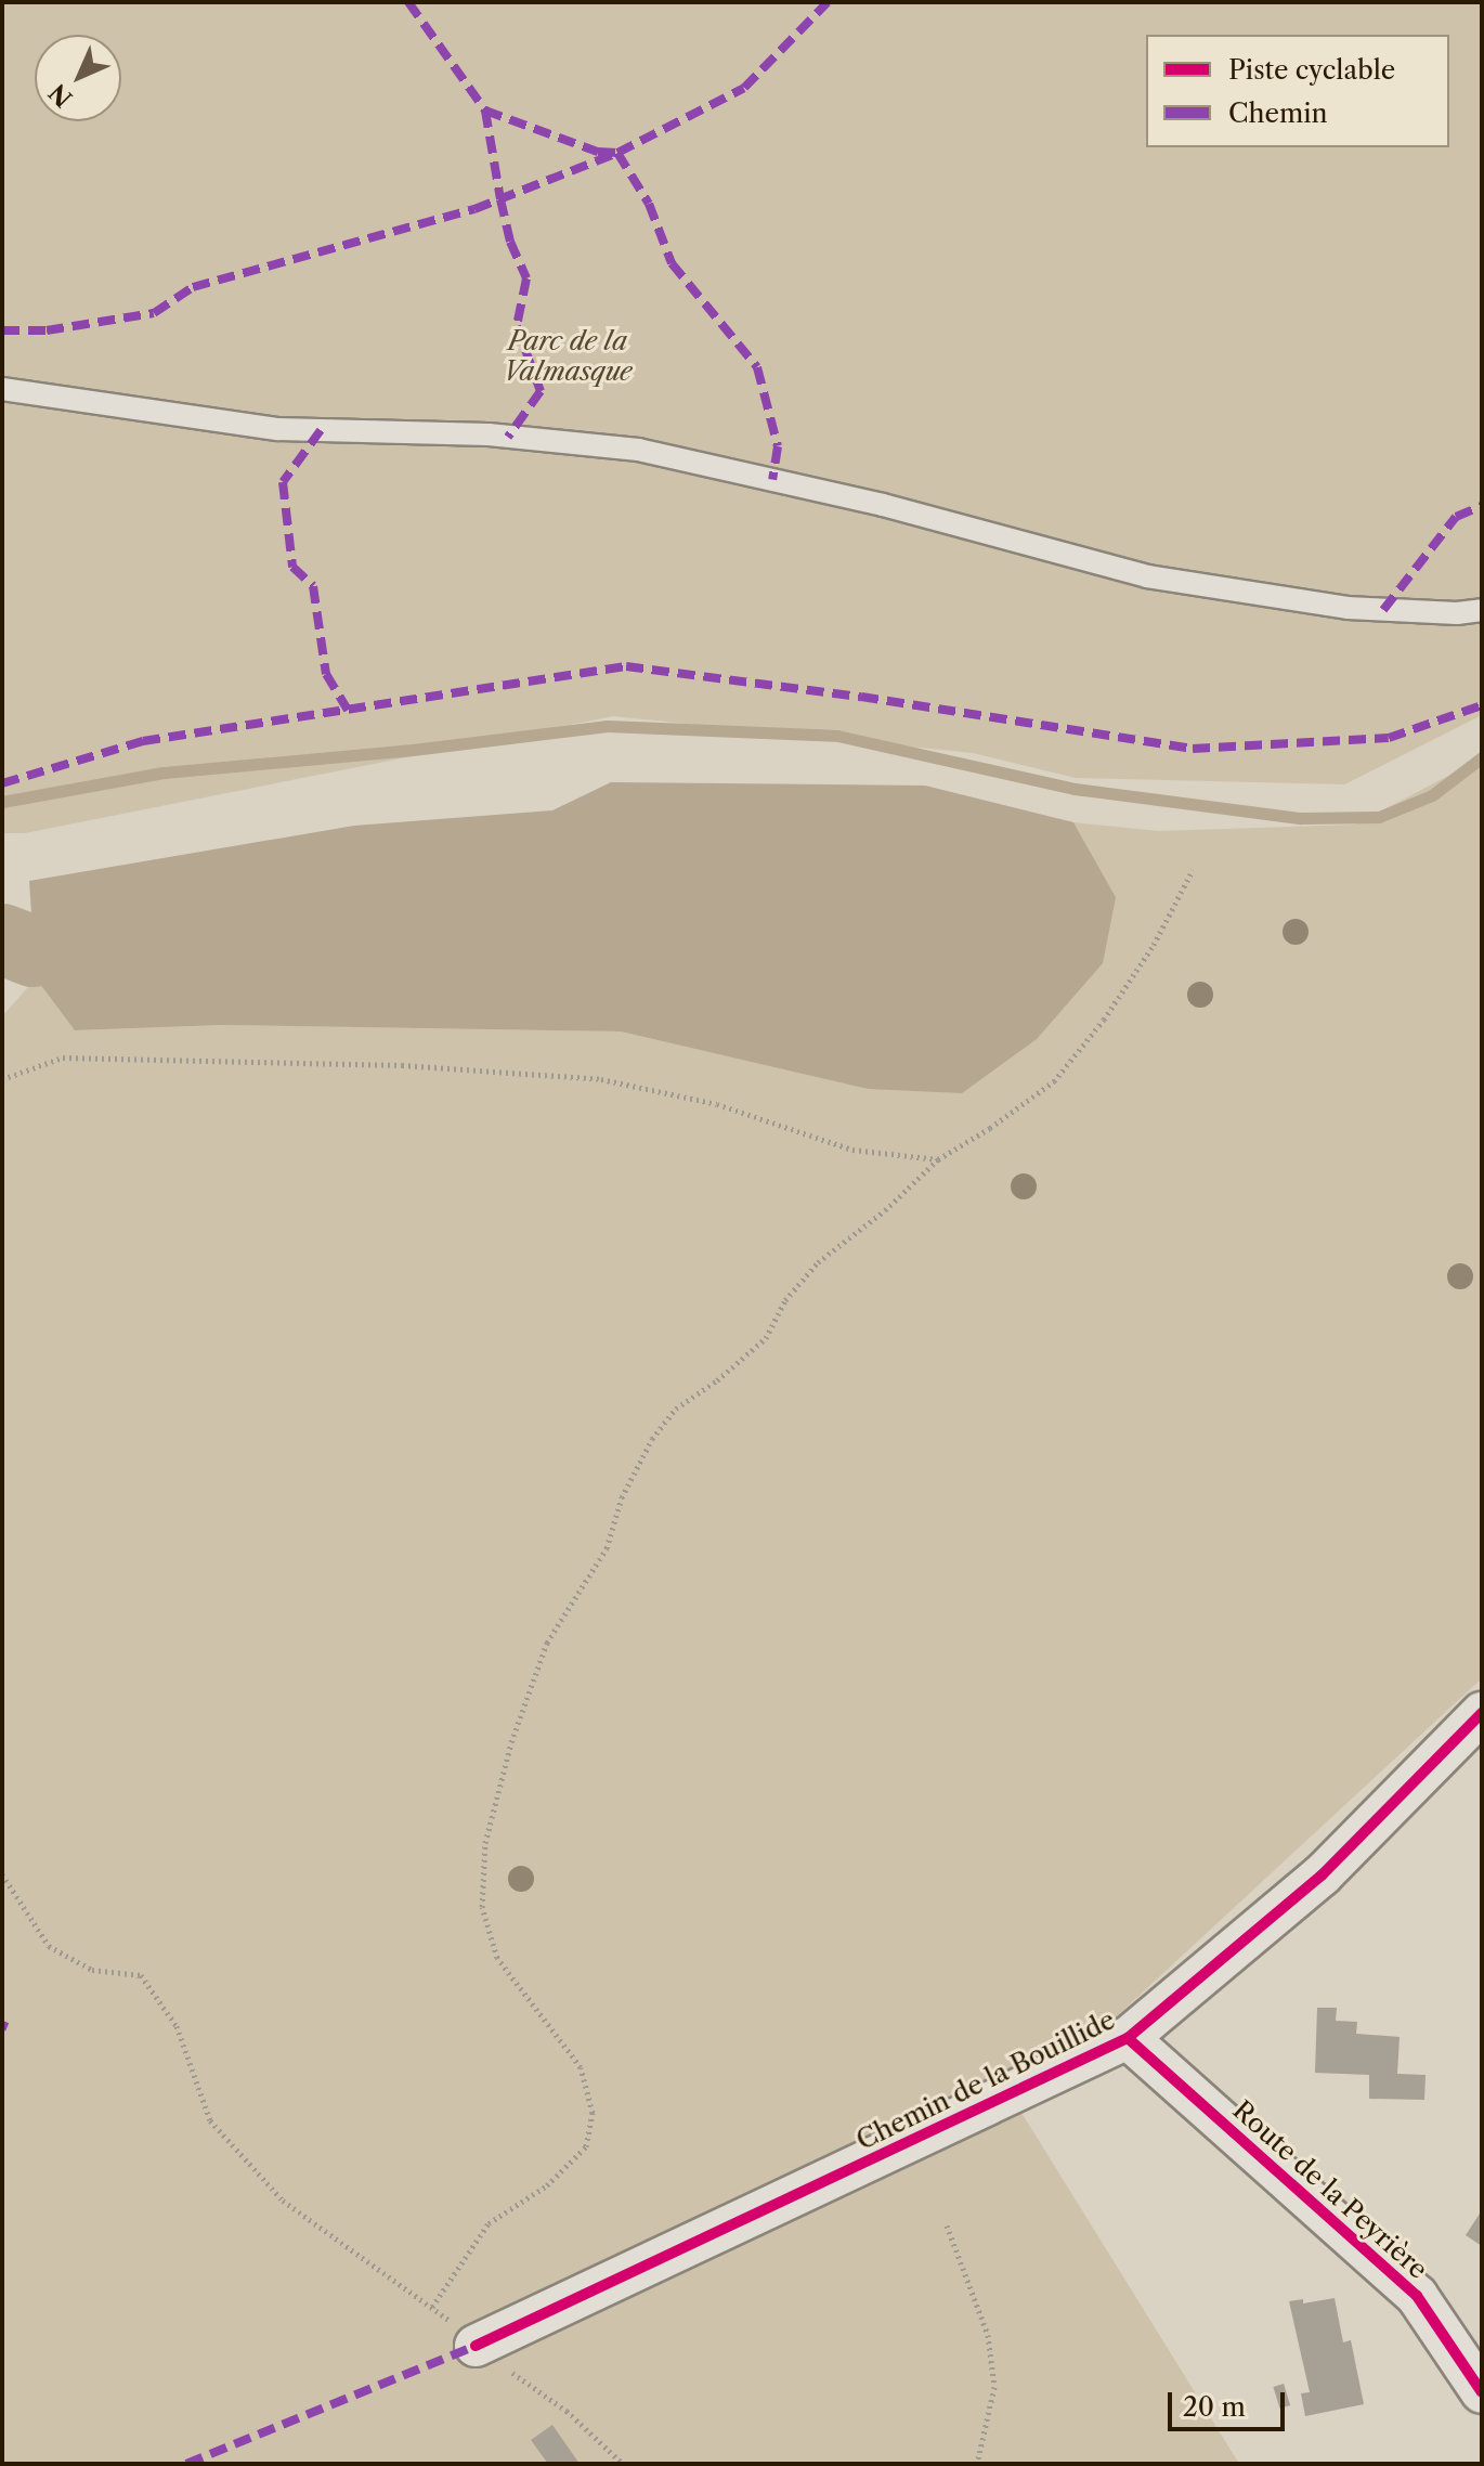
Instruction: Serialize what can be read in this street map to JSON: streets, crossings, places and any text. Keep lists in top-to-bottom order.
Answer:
{
  "streets": {
    "street": ["Chemin de la Bouillide", "Route de la Peyrière"]
  },
  "crossings": [
    ["Chemin de la Bouillide", "Route de la Peyrière"]
  ],
  "parks": ["Parc de la Valmasque"],
  "legend": ["Piste cyclable", "Chemin"],
  "scale_bar": "20 m",
  "north": "bottom left"
}
